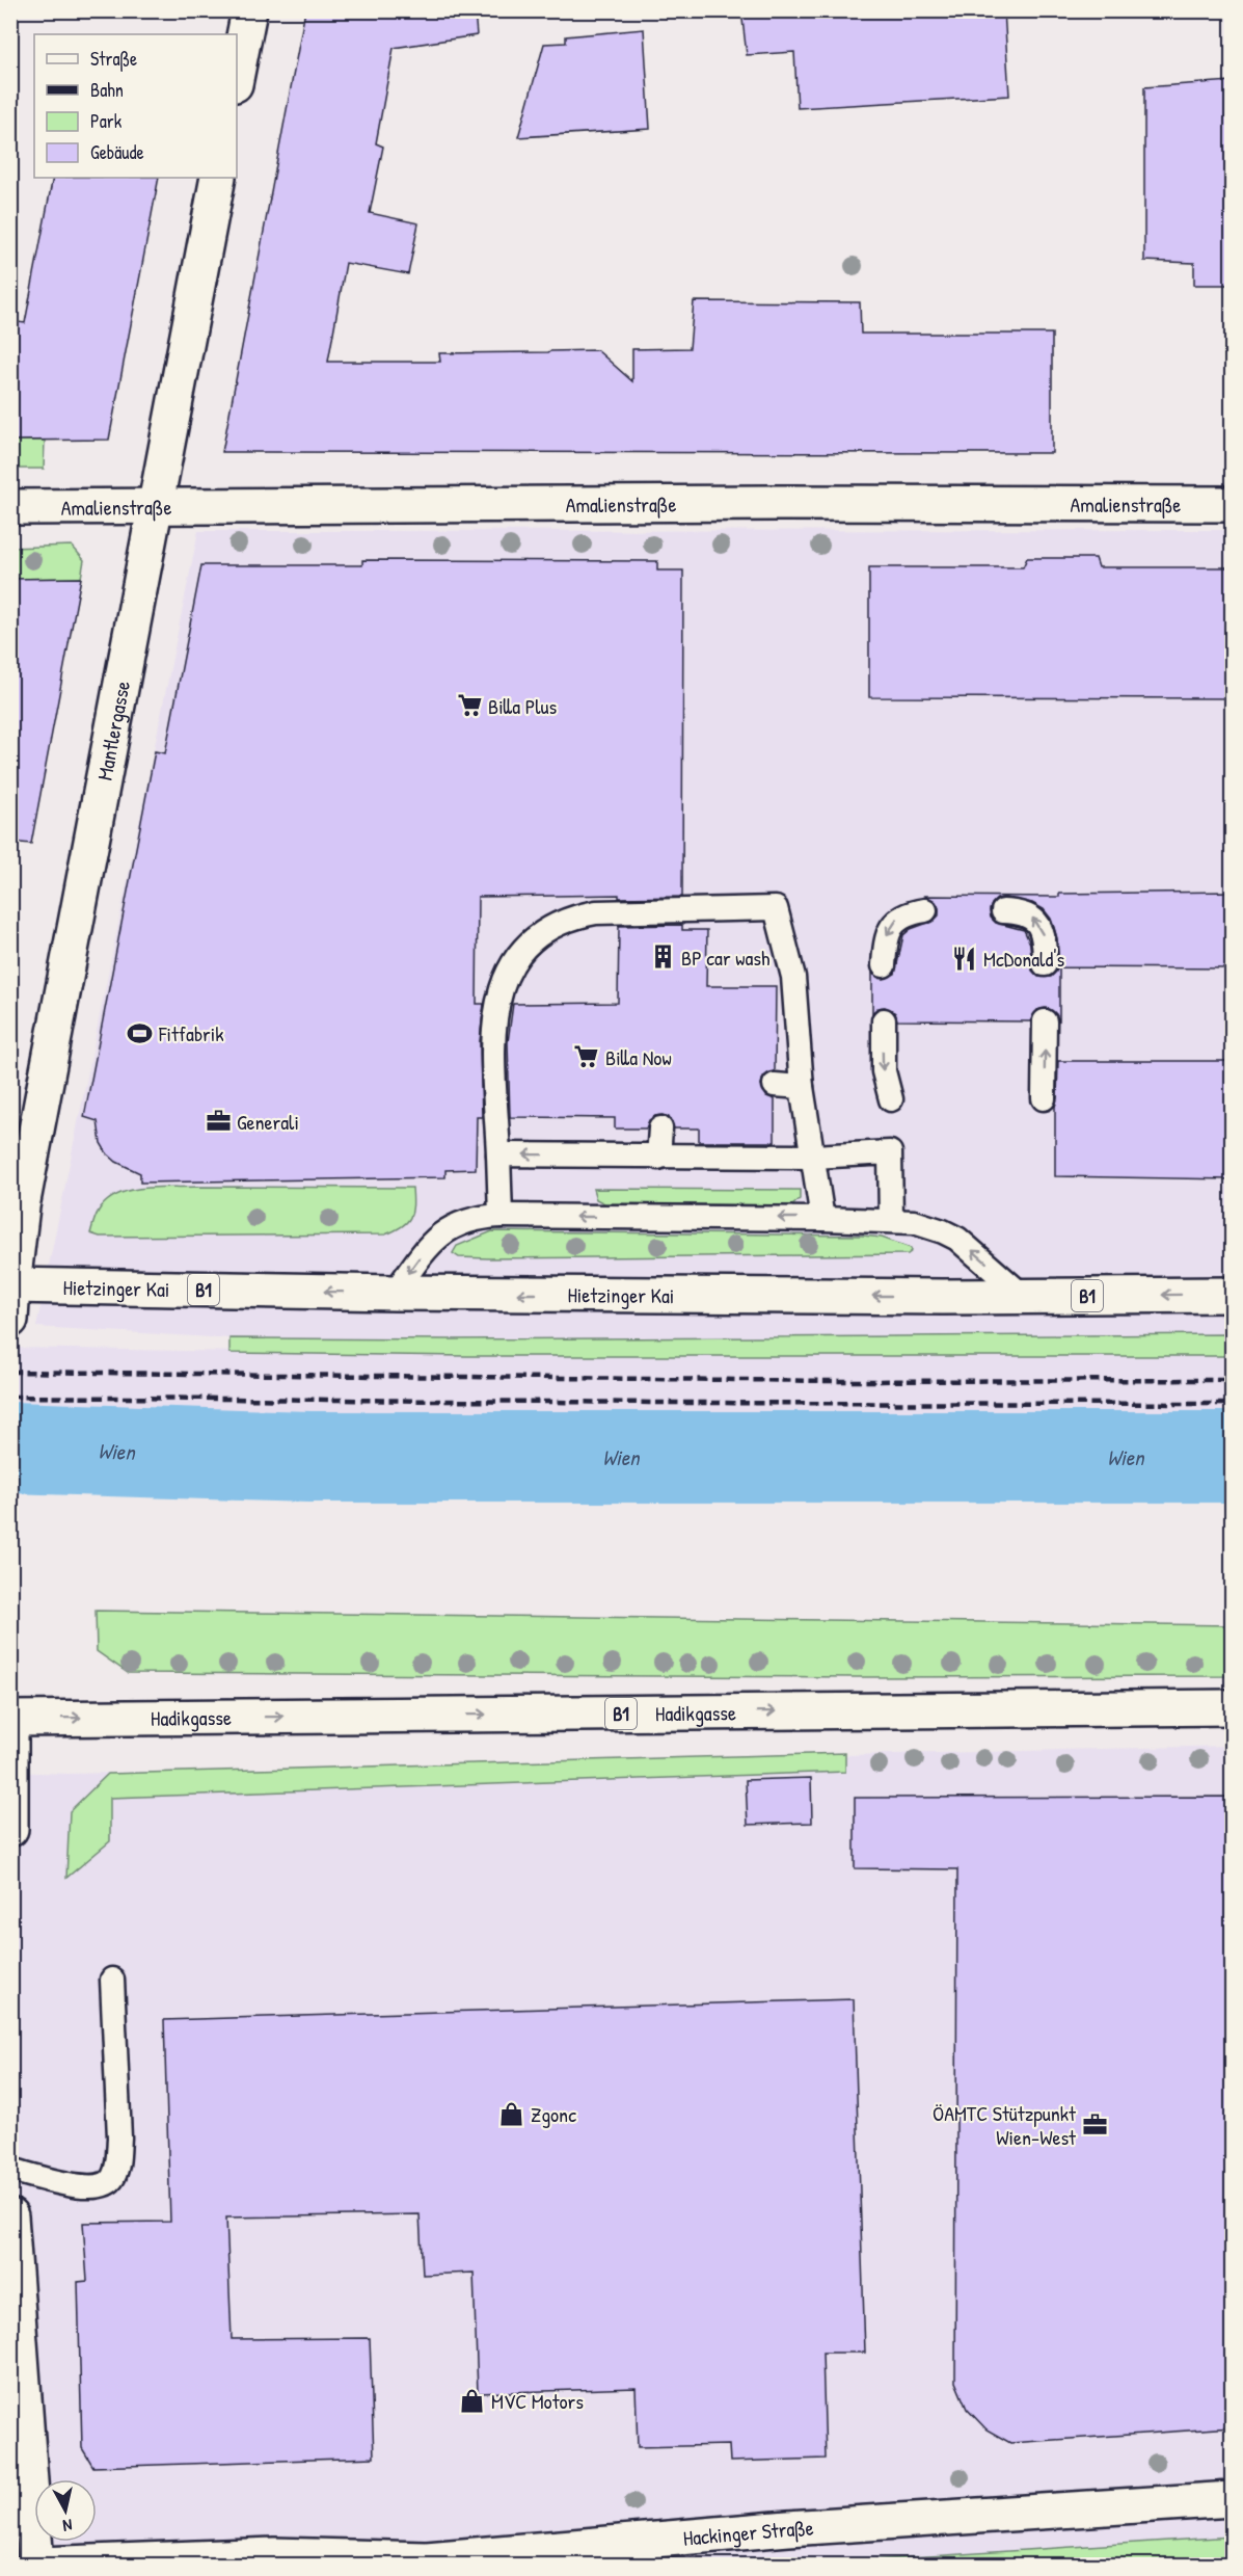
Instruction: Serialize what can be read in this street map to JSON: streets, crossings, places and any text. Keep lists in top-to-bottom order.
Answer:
{
  "streets": {
    "street": [
      "Amalienstraße",
      "Mantlergasse",
      "Hietzinger Kai",
      "B1",
      "Hadikgasse",
      "Hackinger Straße"
    ]
  },
  "crossings": [
    ["Amalienstraße", "Mantlergasse"],
    ["Mantlergasse", "Hietzinger Kai"]
  ],
  "one_way": ["Hietzinger Kai", "Hadikgasse"],
  "water": ["Wien"],
  "places": {
    "supermarket": ["Billa Plus", "Billa Now"],
    "building": ["BP car wash"],
    "restaurant": ["McDonald's"],
    "sports": ["Fitfabrik"],
    "office": ["Generali", "ÖAMTC Stützpunkt Wien-West"],
    "shop": ["Zgonc", "MVC Motors"]
  },
  "legend": [
    "Straße",
    "Bahn",
    "Park",
    "Gebäude"
  ],
  "north": "bottom"
}
